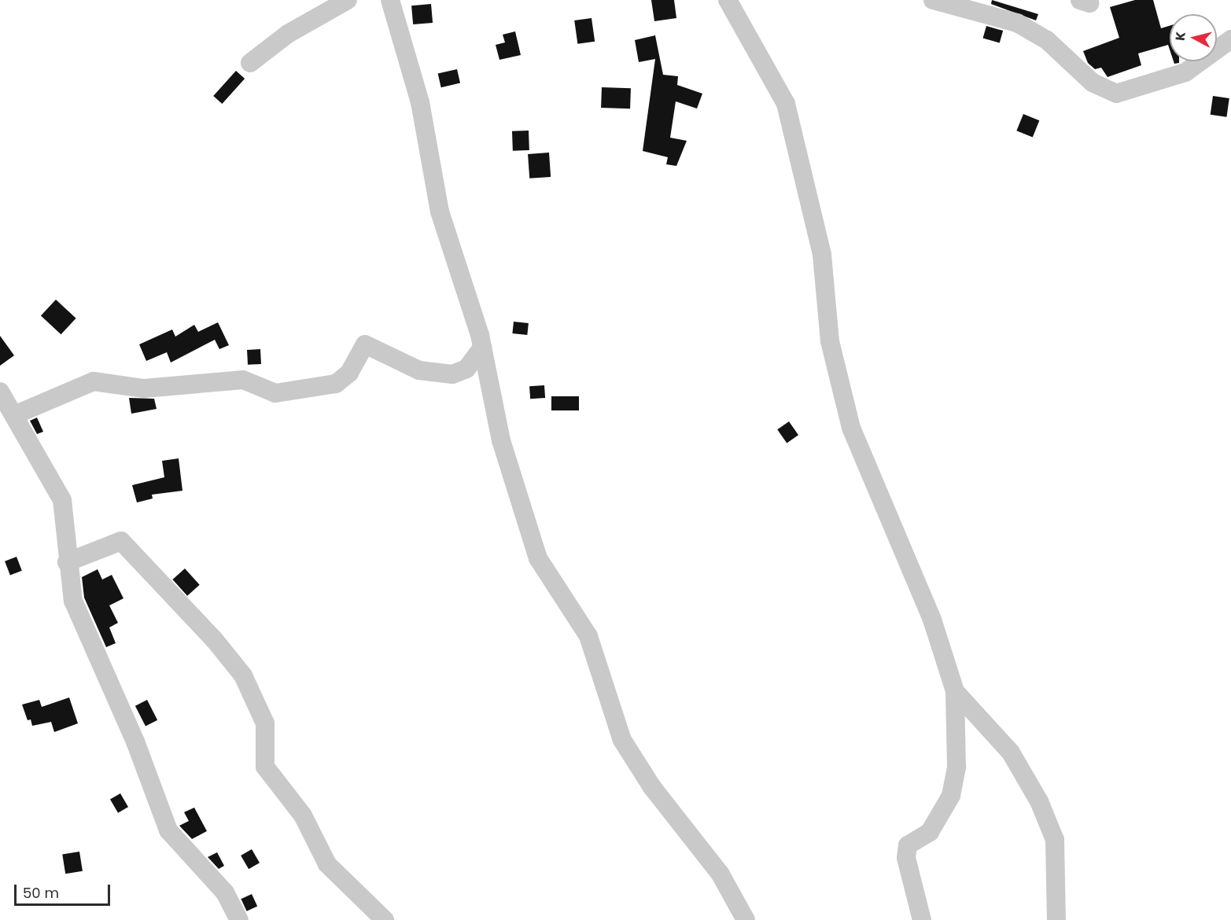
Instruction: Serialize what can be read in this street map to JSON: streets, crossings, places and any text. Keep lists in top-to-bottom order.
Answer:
{
  "scale_bar": "50 m",
  "north": "left"
}
